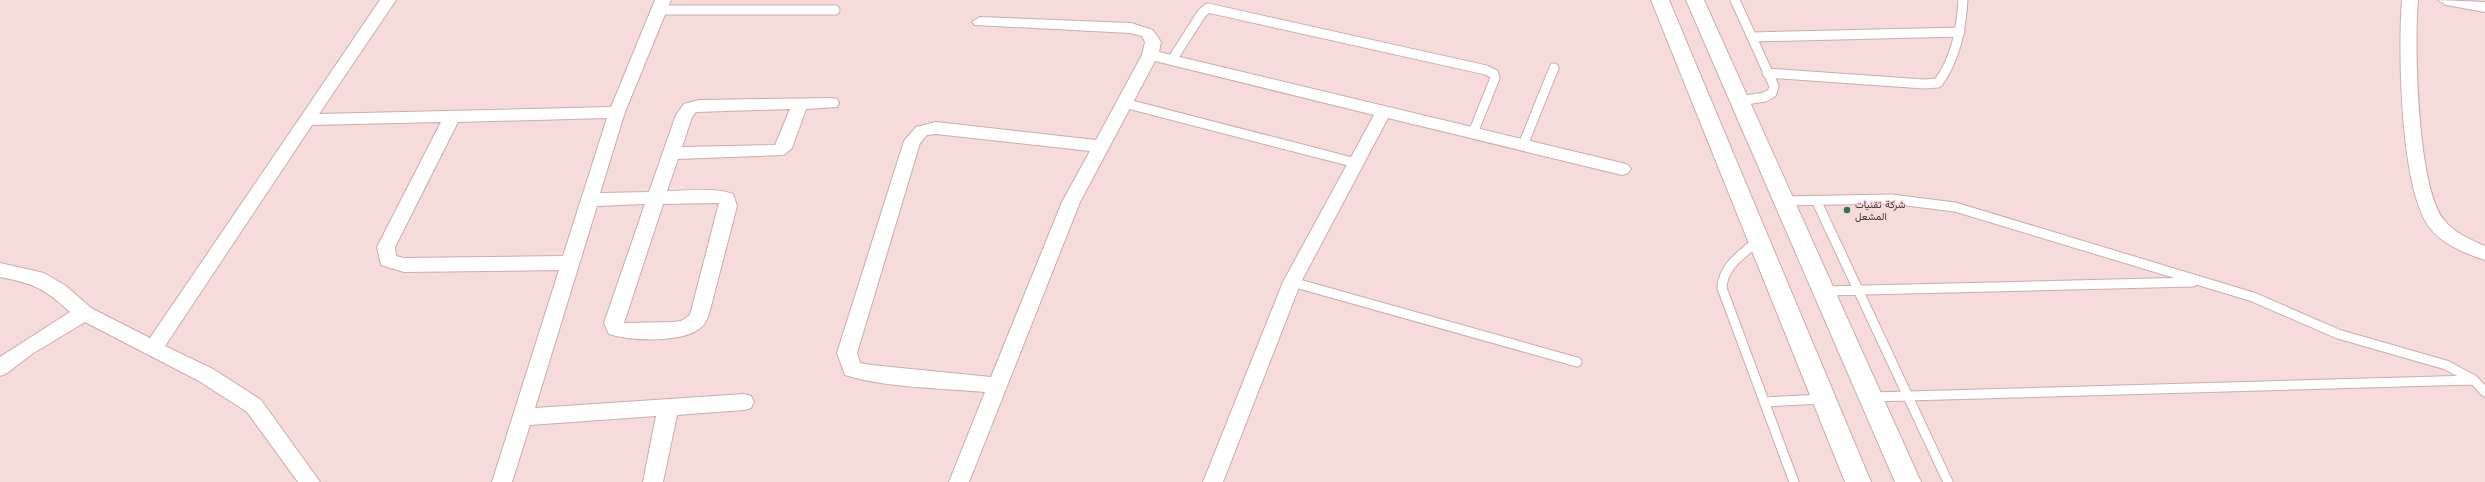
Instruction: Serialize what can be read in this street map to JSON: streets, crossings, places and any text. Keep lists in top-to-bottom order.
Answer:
{
  "places": ["شركة تقنيات المشعل"]
}
